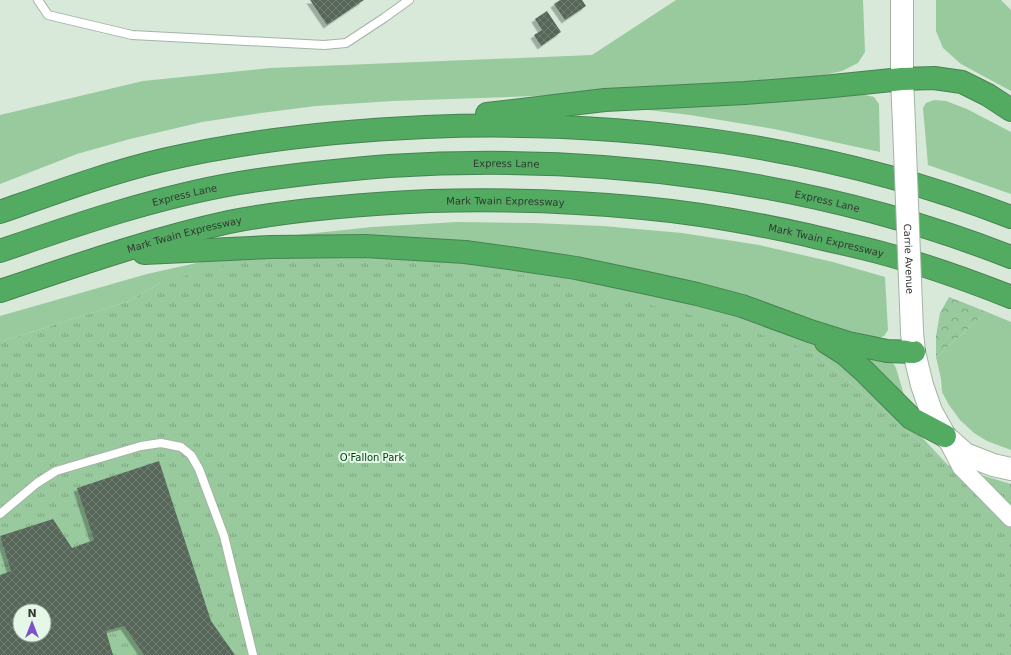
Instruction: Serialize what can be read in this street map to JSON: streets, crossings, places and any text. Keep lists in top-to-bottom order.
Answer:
{
  "streets": {
    "highway": ["Express Lane", "Mark Twain Expressway"],
    "main road": ["Carrie Avenue"]
  },
  "parks": ["O'Fallon Park"],
  "north": "top"
}
